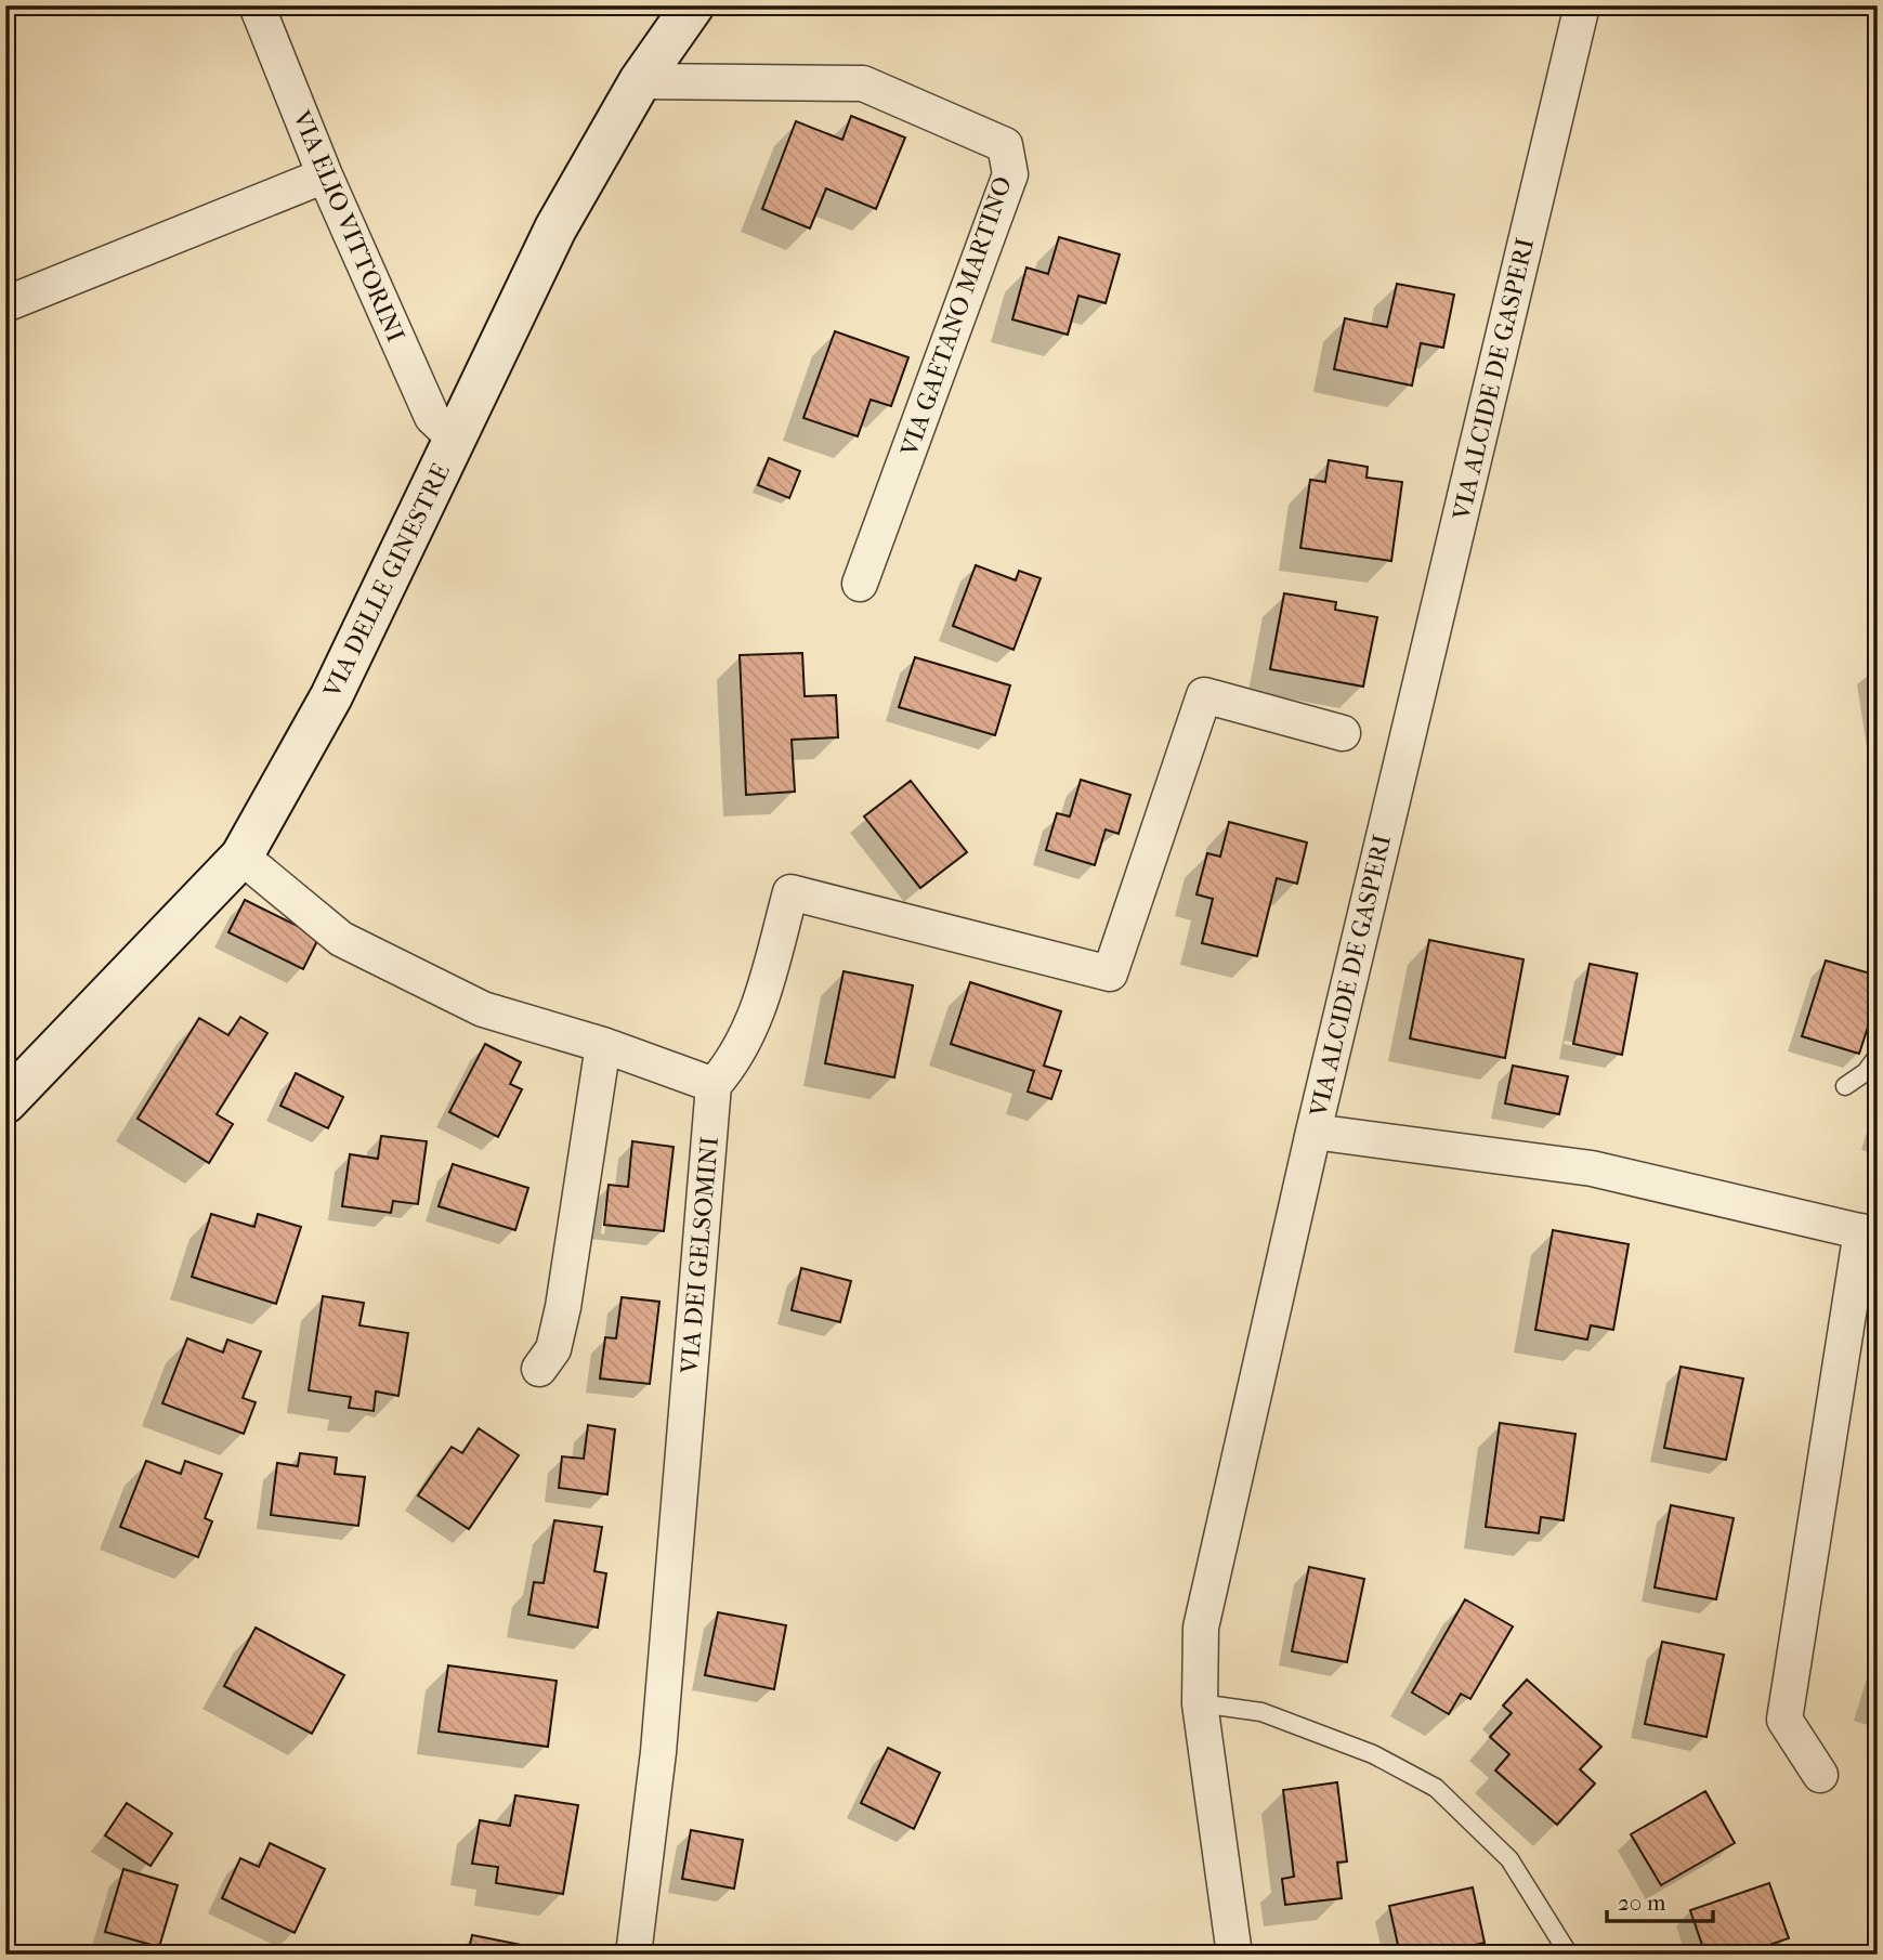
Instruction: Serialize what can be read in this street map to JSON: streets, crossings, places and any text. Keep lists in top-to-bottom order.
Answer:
{
  "streets": {
    "street": [
      "VIA ELIO VITTORINI",
      "VIA GAETANO MARTINO",
      "VIA ALCIDE DE GASPERI",
      "VIA DELLE GINESTRE",
      "VIA DEI GELSOMINI"
    ]
  },
  "crossings": [
    ["VIA ELIO VITTORINI", "VIA DELLE GINESTRE"],
    ["VIA GAETANO MARTINO", "VIA DELLE GINESTRE"]
  ],
  "scale_bar": "20 m"
}
